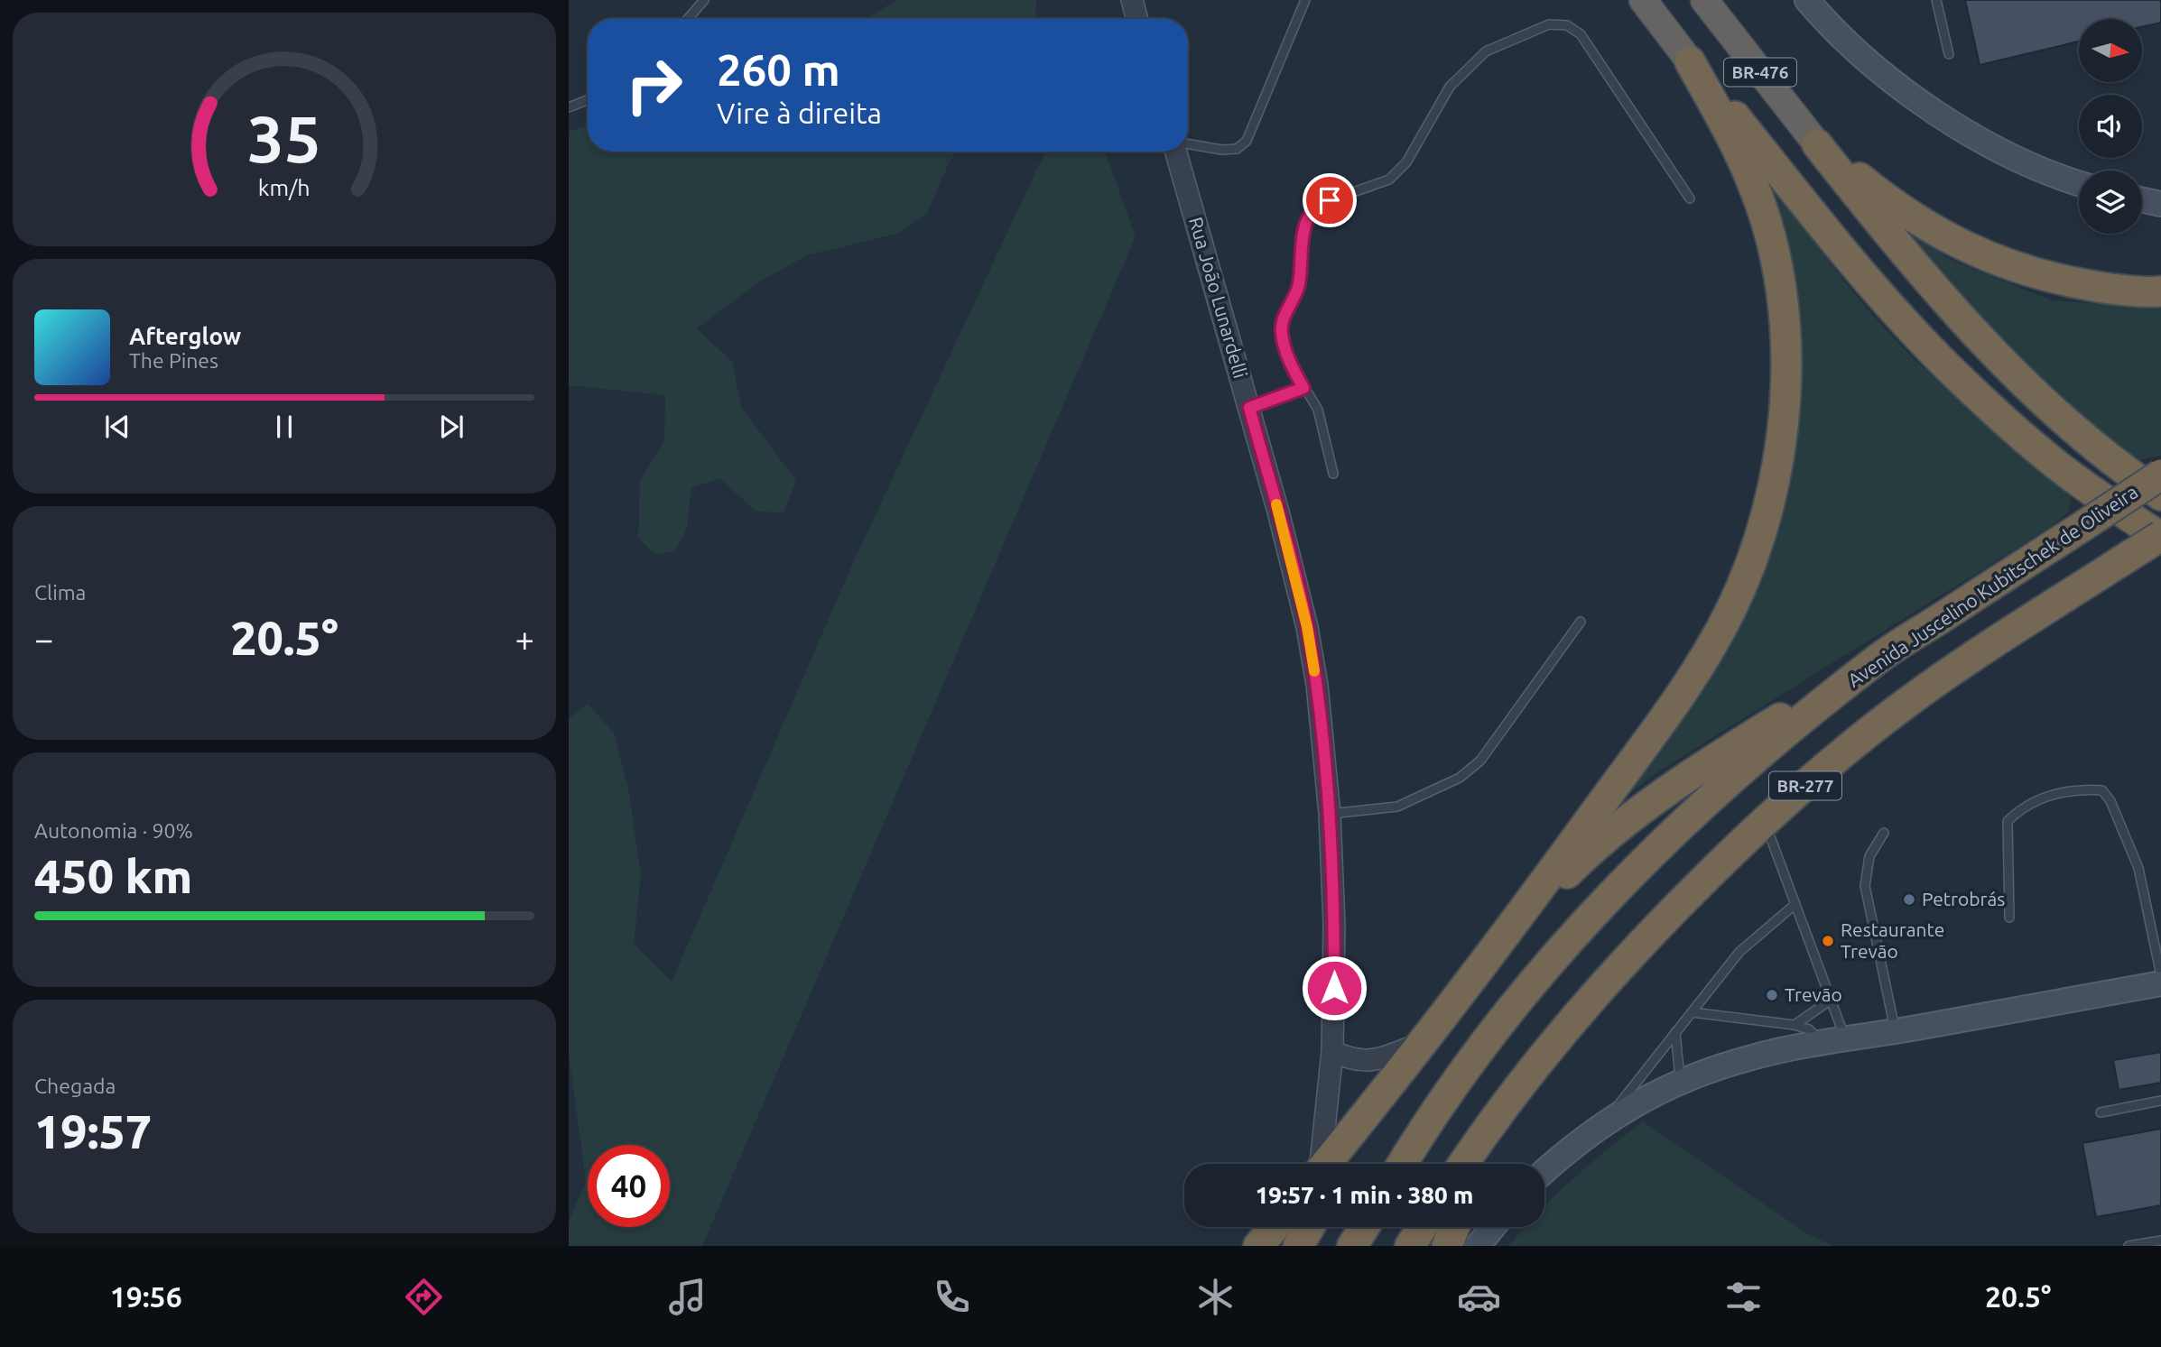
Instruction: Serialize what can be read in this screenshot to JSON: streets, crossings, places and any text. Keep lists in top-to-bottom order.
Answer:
{
  "streets": {
    "highway": ["BR-476", "Avenida Juscelino Kubitschek de Oliveira", "BR-277"],
    "street": ["Rua João Lunardelli"]
  },
  "places": ["Petrobrás", "Restaurante Trevão", "Trevão"],
  "north": "right",
  "page": {
    "turn": ["260 m", "Vire à direita"],
    "song": ["Afterglow", "The Pines"],
    "tile": [
      "Clima",
      ["Autonomia · 90%", "450 km"],
      ["Chegada", "19:57"]
    ],
    "heat": ["−", "20.5°", "+"],
    "limit": "40",
    "trip": "19:57 · 1 min · 380 m",
    "tabs": ["19:56", "20.5°"],
    "gauge": ["35", "km/h"]
  }
}
